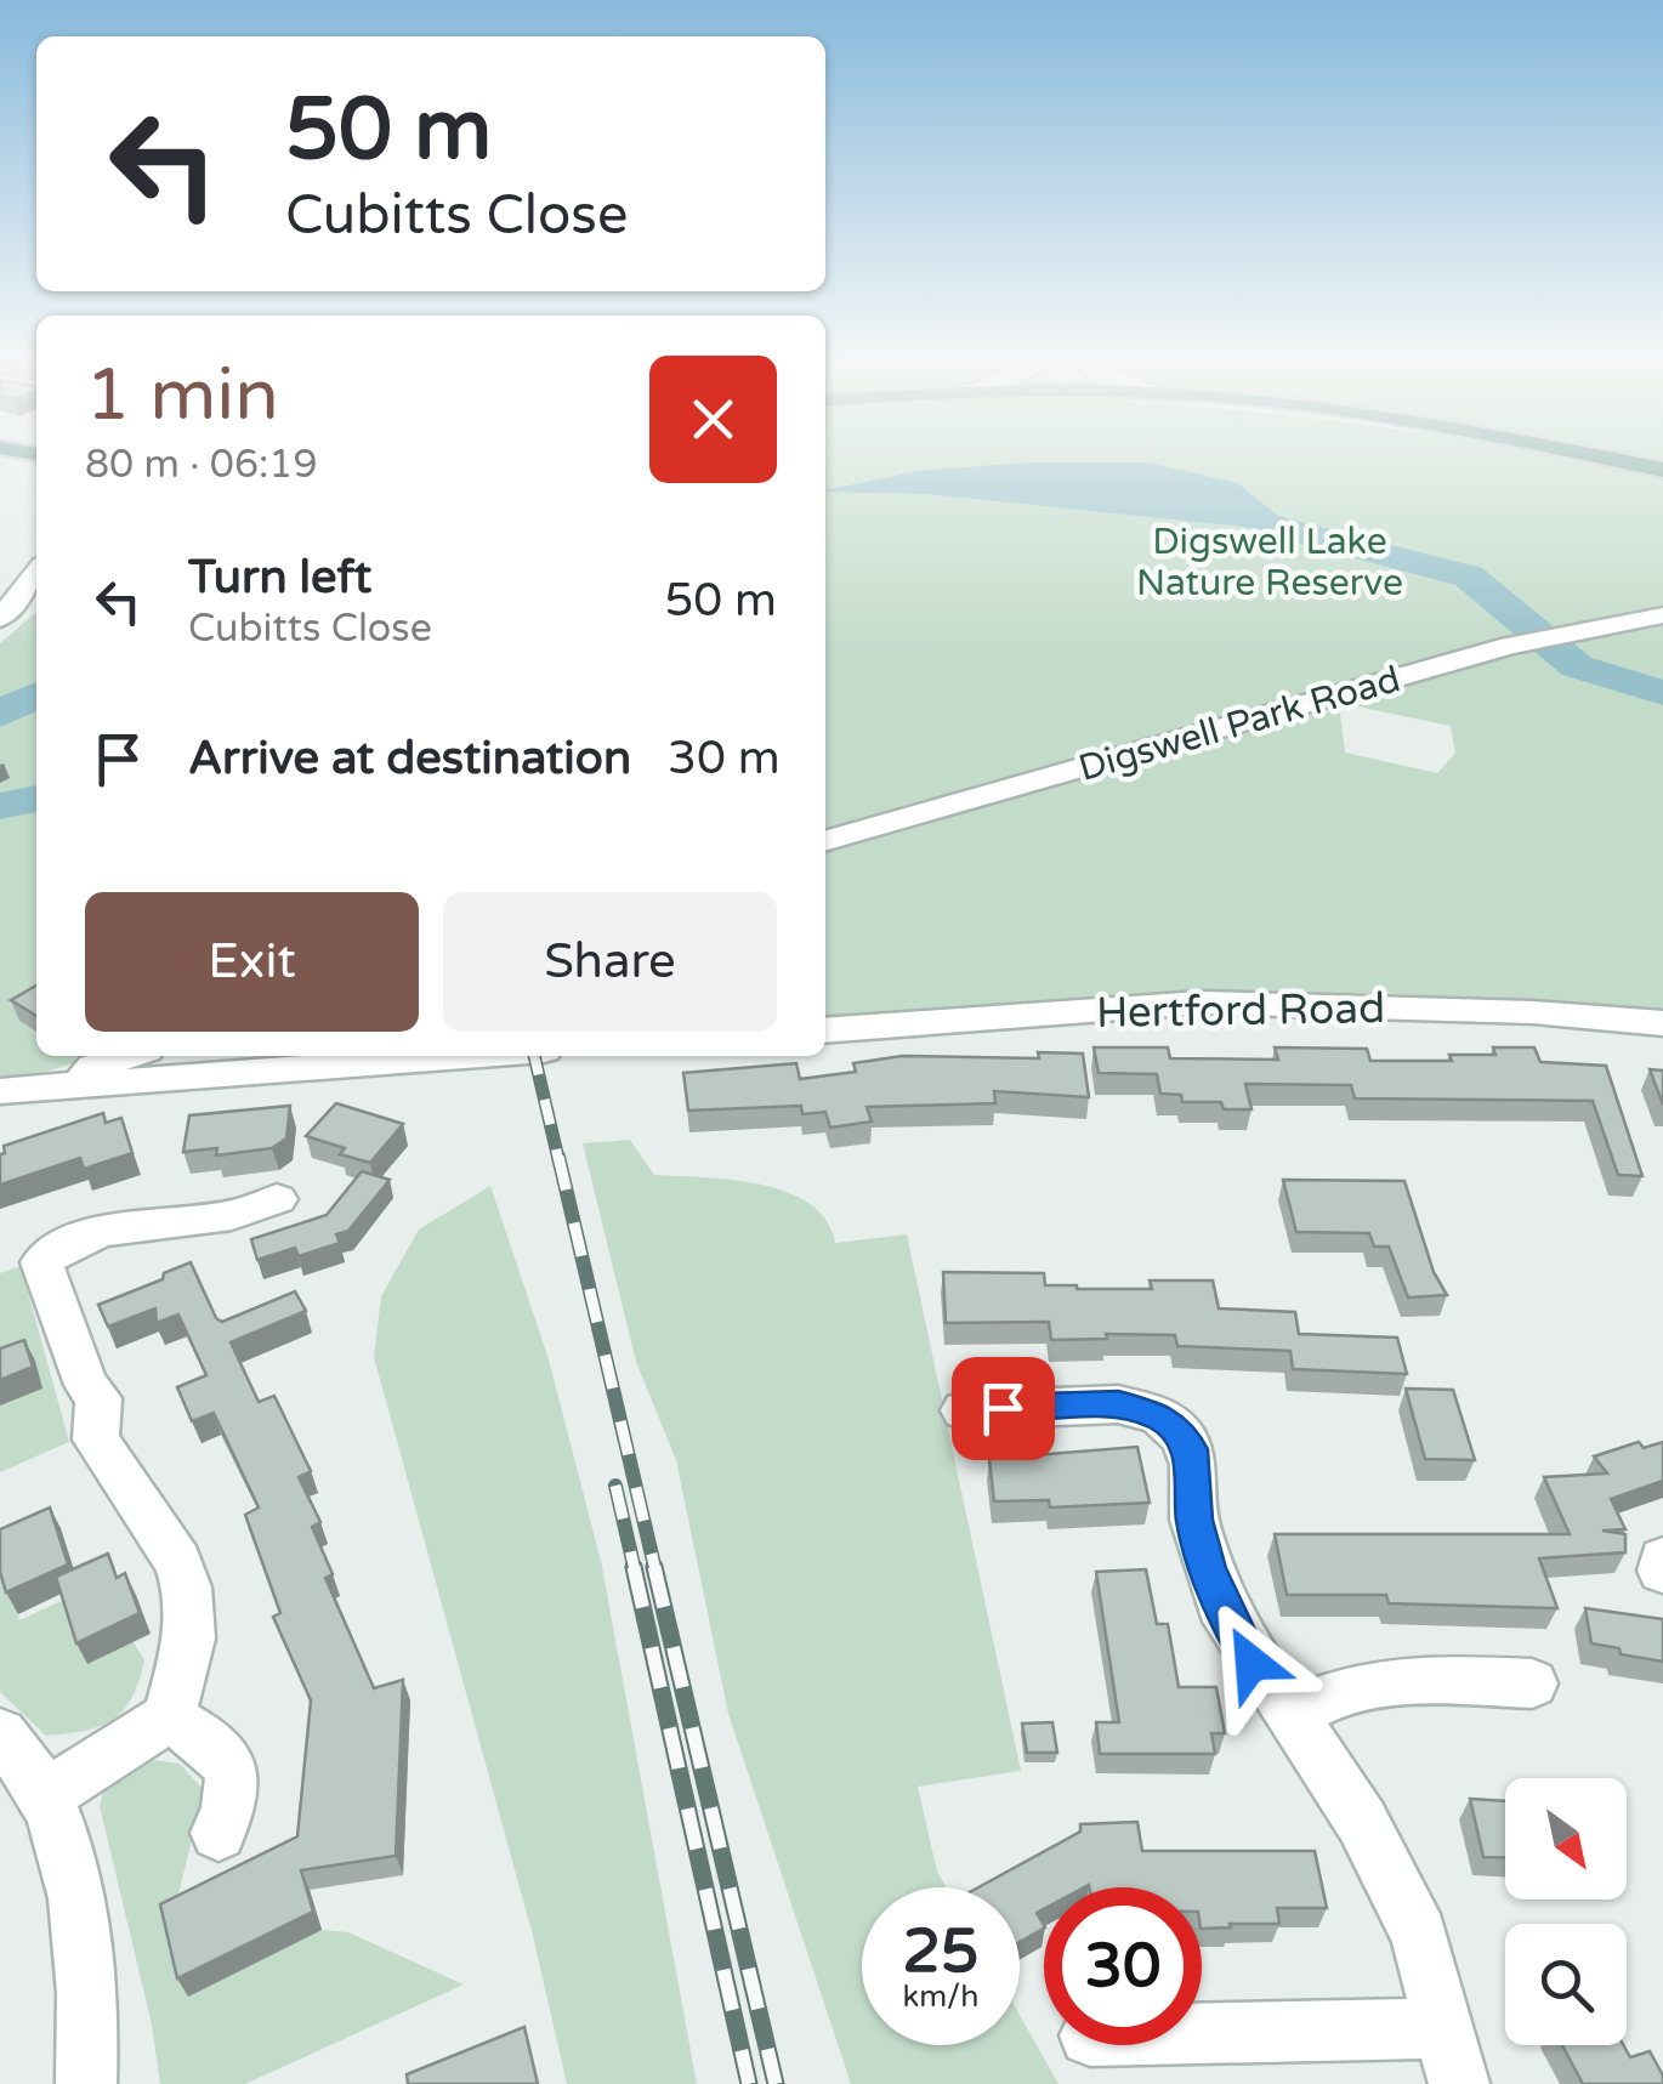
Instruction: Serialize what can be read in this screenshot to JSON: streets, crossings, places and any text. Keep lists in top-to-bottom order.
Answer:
{
  "streets": {
    "street": ["Digswell Park Road", "Hertford Road"]
  },
  "parks": ["Digswell Lake Nature Reserve"],
  "north": "bottom right",
  "page": {
    "turn": ["50 m", "Cubitts Close"],
    "heading": ["1 min", "80 m · 06:19"],
    "list": [
      {
        "name": "Turn left",
        "note": "Cubitts Close",
        "value": "50 m"
      },
      {
        "name": "Arrive at destination",
        "value": "30 m"
      }
    ],
    "buttons": ["Exit", "Share"],
    "speed": "25 km/h",
    "limit": "30"
  }
}
